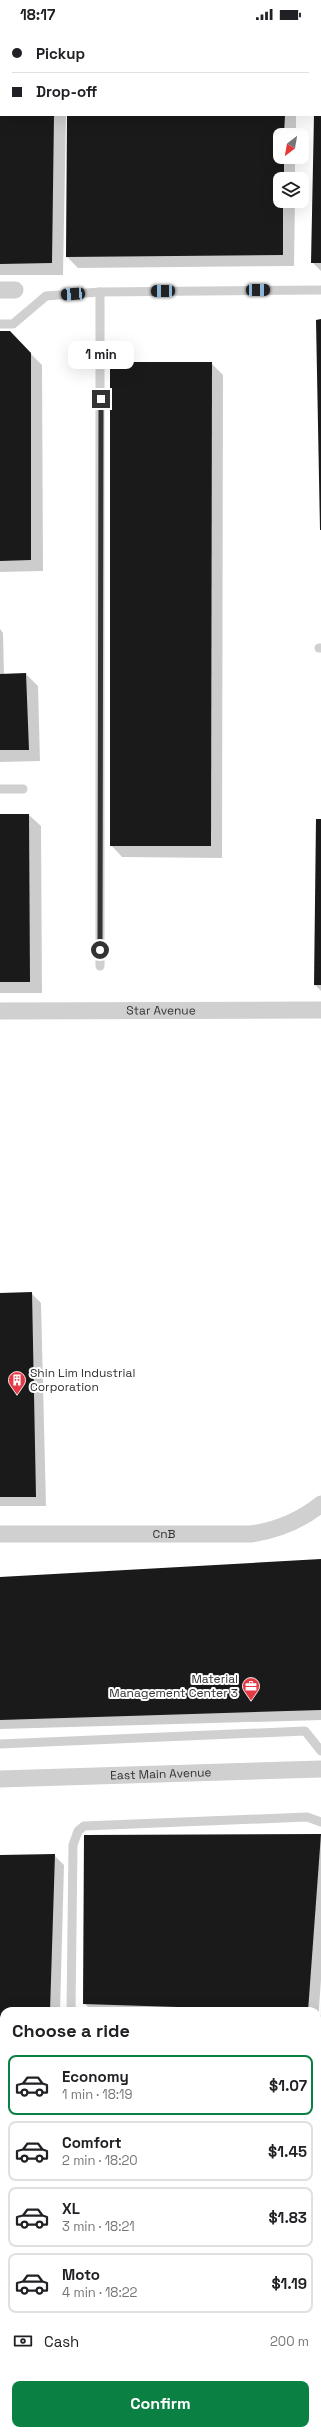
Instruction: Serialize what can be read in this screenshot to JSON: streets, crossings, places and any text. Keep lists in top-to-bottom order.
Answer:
{
  "streets": {
    "street": ["Star Avenue", "CnB", "East Main Avenue"]
  },
  "places": {
    "building": ["Shin Lim Industrial Corporation"],
    "office": ["Material Management Center 3"]
  },
  "north": "bottom left",
  "page": {
    "status": "18:17",
    "banner": ["Pickup", "Drop-off"],
    "bubble": "1 min",
    "heading": "Choose a ride",
    "list": [
      {
        "name": "Economy",
        "note": "1 min · 18:19",
        "value": "$1.07"
      },
      {
        "name": "Comfort",
        "note": "2 min · 18:20",
        "value": "$1.45"
      },
      {
        "name": "XL",
        "note": "3 min · 18:21",
        "value": "$1.83"
      },
      {
        "name": "Moto",
        "note": "4 min · 18:22",
        "value": "$1.19"
      }
    ],
    "pay": ["Cash", "200 m"],
    "buttons": "Confirm"
  }
}
